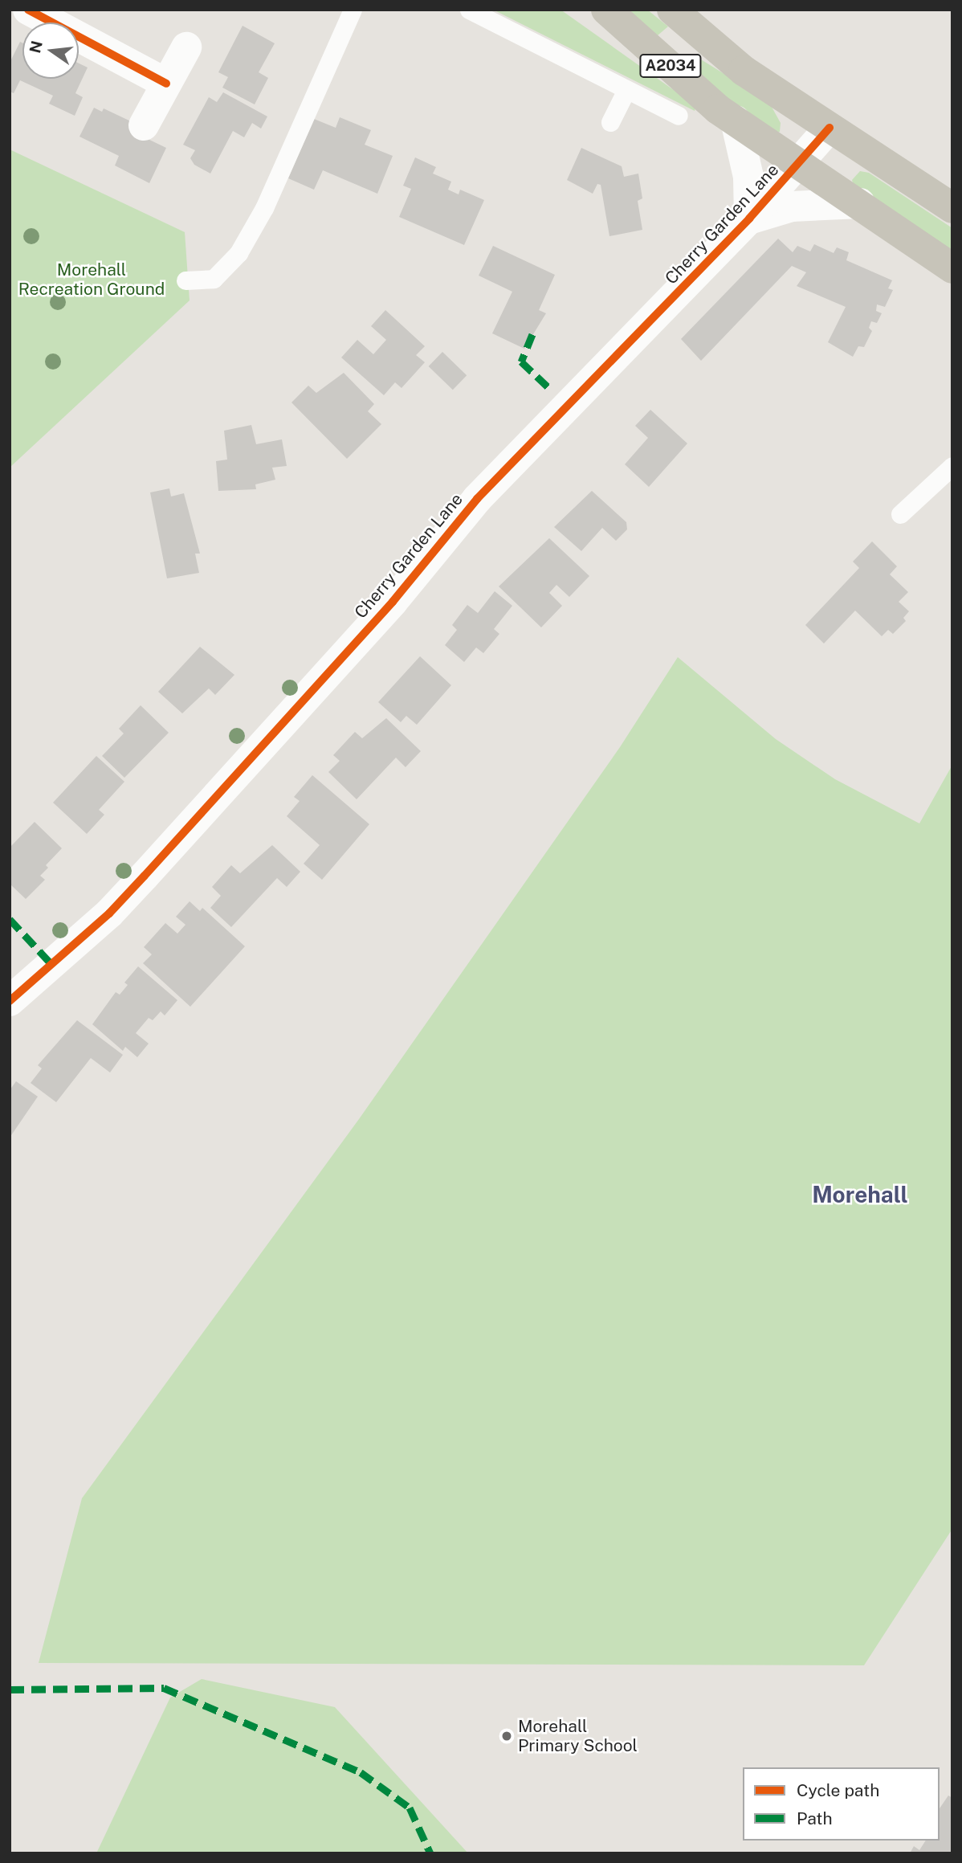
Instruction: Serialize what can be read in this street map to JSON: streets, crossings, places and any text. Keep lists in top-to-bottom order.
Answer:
{
  "streets": {
    "main road": ["A2034"],
    "street": ["Cherry Garden Lane"]
  },
  "crossings": [
    ["A2034", "Cherry Garden Lane"]
  ],
  "districts": ["Morehall"],
  "parks": ["Morehall Recreation Ground"],
  "places": ["Morehall Primary School"],
  "legend": ["Cycle path", "Path"],
  "north": "left"
}
